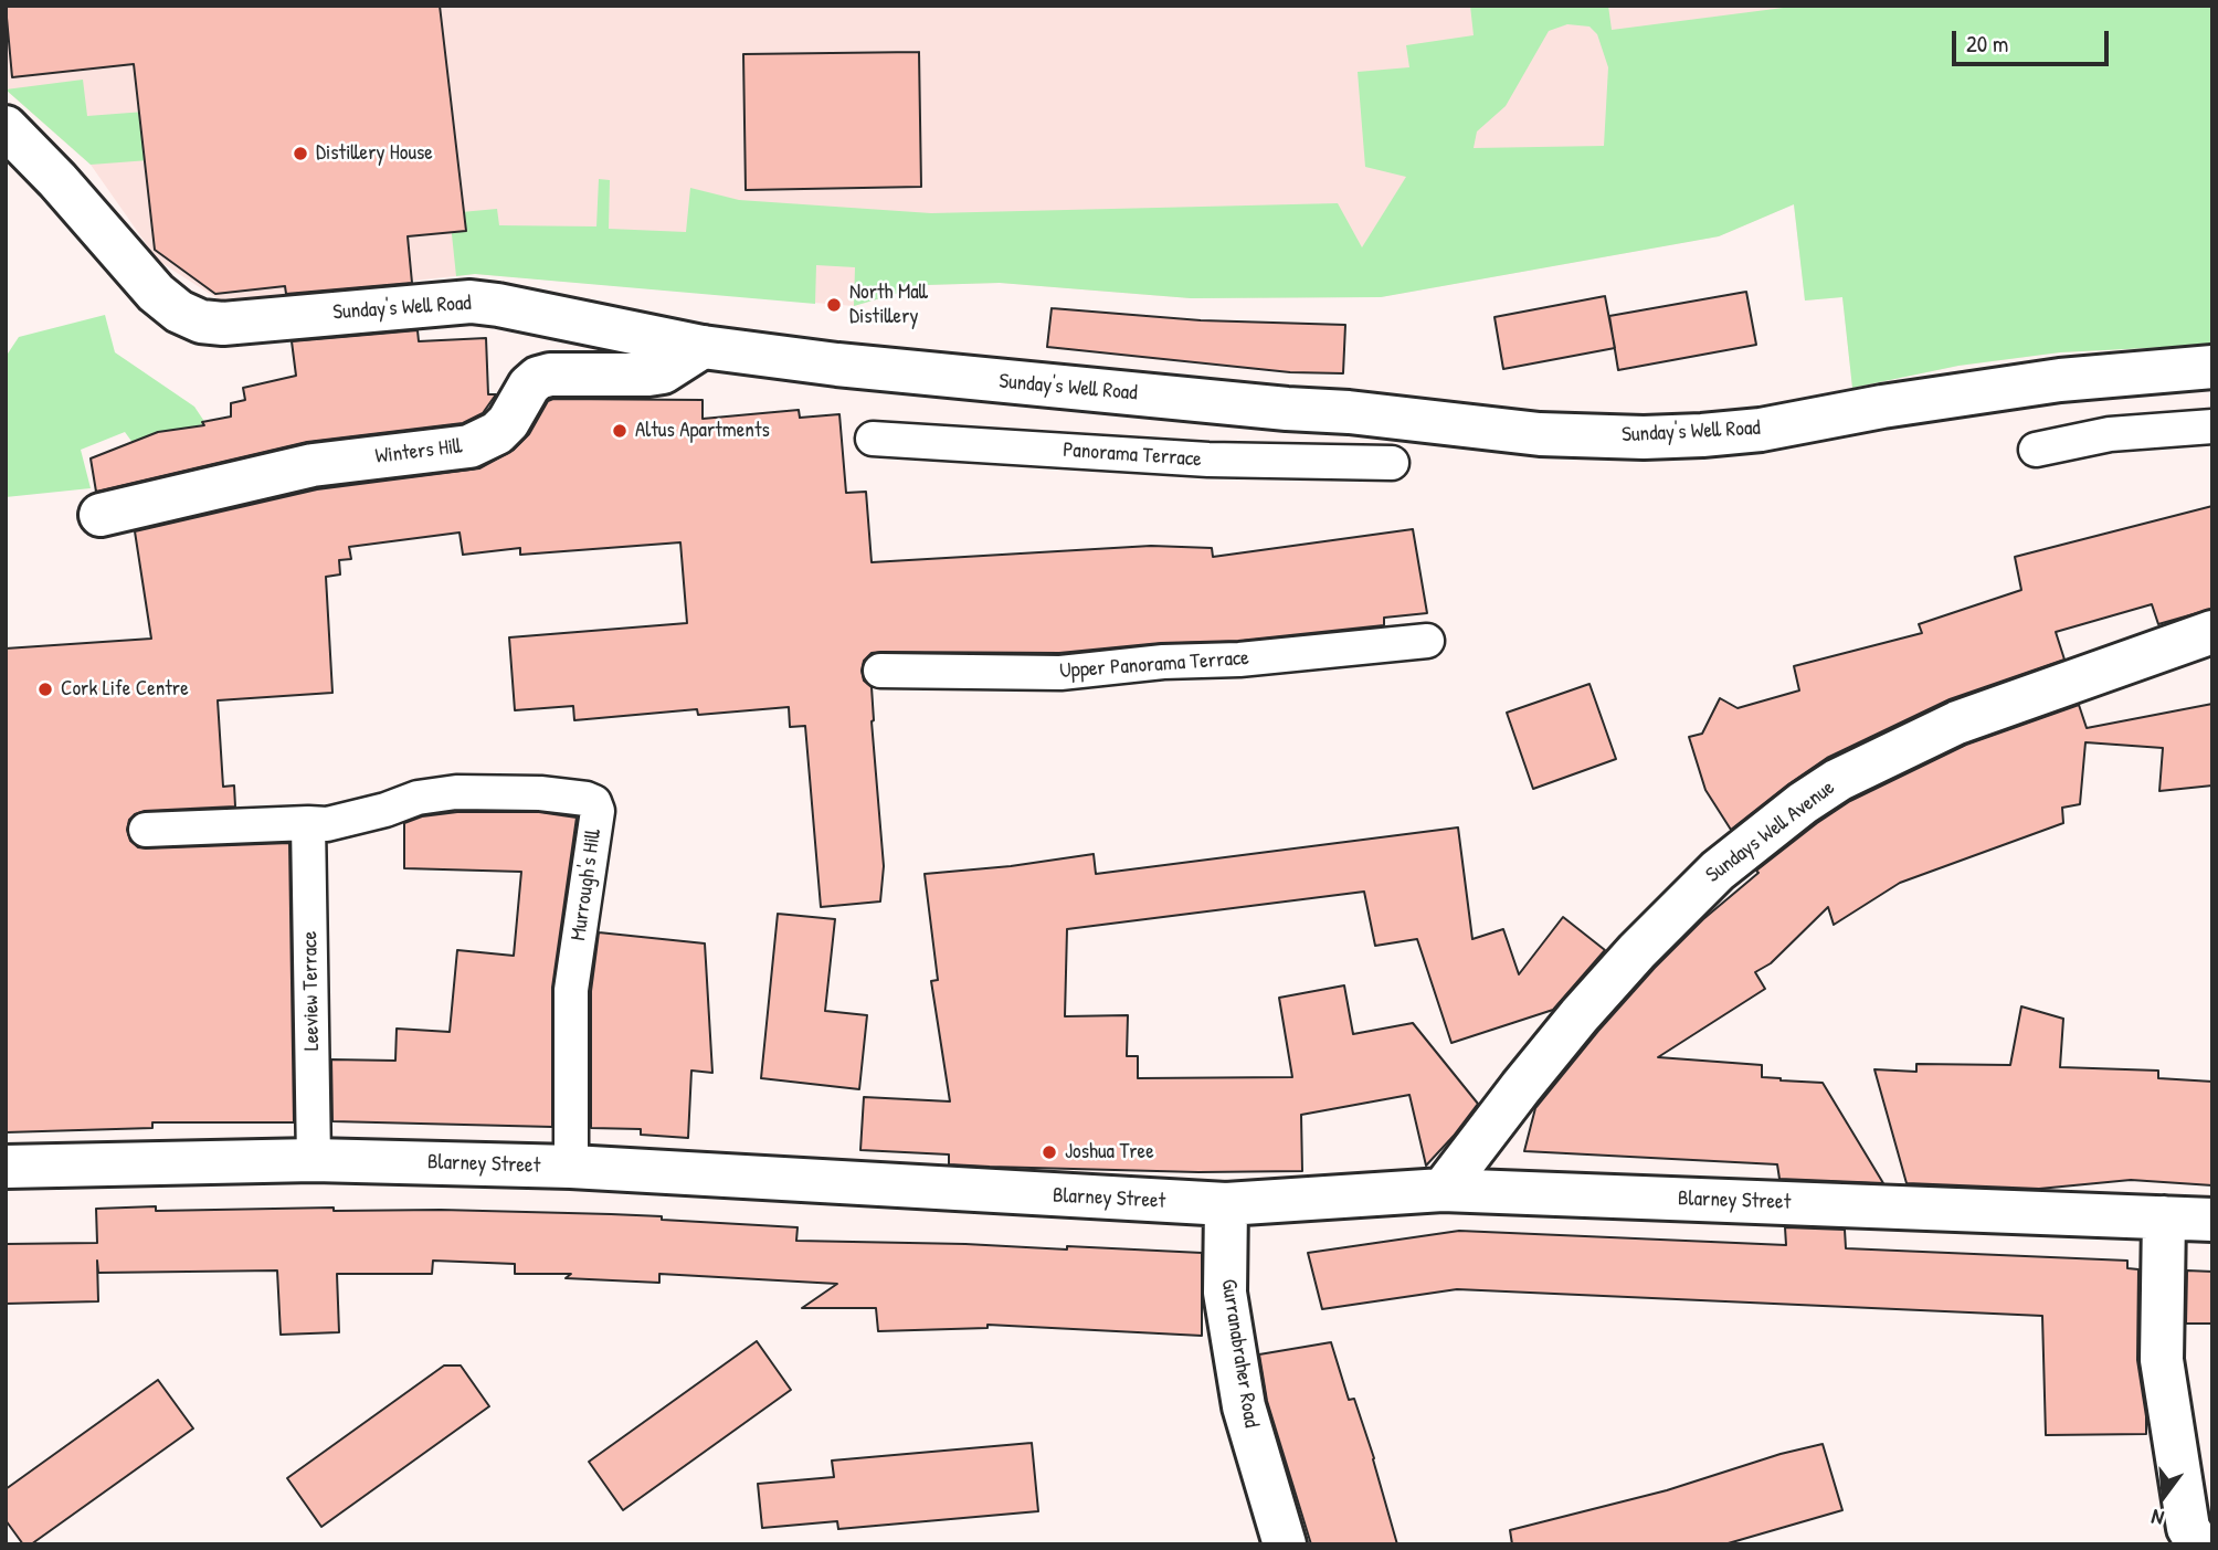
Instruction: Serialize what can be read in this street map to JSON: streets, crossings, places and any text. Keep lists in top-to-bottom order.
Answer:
{
  "streets": {
    "street": [
      "Sunday's Well Road",
      "Winters Hill",
      "Panorama Terrace",
      "Upper Panorama Terrace",
      "Sundays Well Avenue",
      "Murrough's Hill",
      "Leeview Terrace",
      "Blarney Street",
      "Gurranabraher Road"
    ]
  },
  "crossings": [
    ["Sunday's Well Road", "Winters Hill"],
    ["Sundays Well Avenue", "Blarney Street"],
    ["Murrough's Hill", "Leeview Terrace"],
    ["Murrough's Hill", "Blarney Street"],
    ["Leeview Terrace", "Blarney Street"],
    ["Blarney Street", "Gurranabraher Road"]
  ],
  "places": [
    "Distillery House",
    "North Mall Distillery",
    "Altus Apartments",
    "Cork Life Centre",
    "Joshua Tree"
  ],
  "scale_bar": "20 m",
  "north": "bottom"
}
